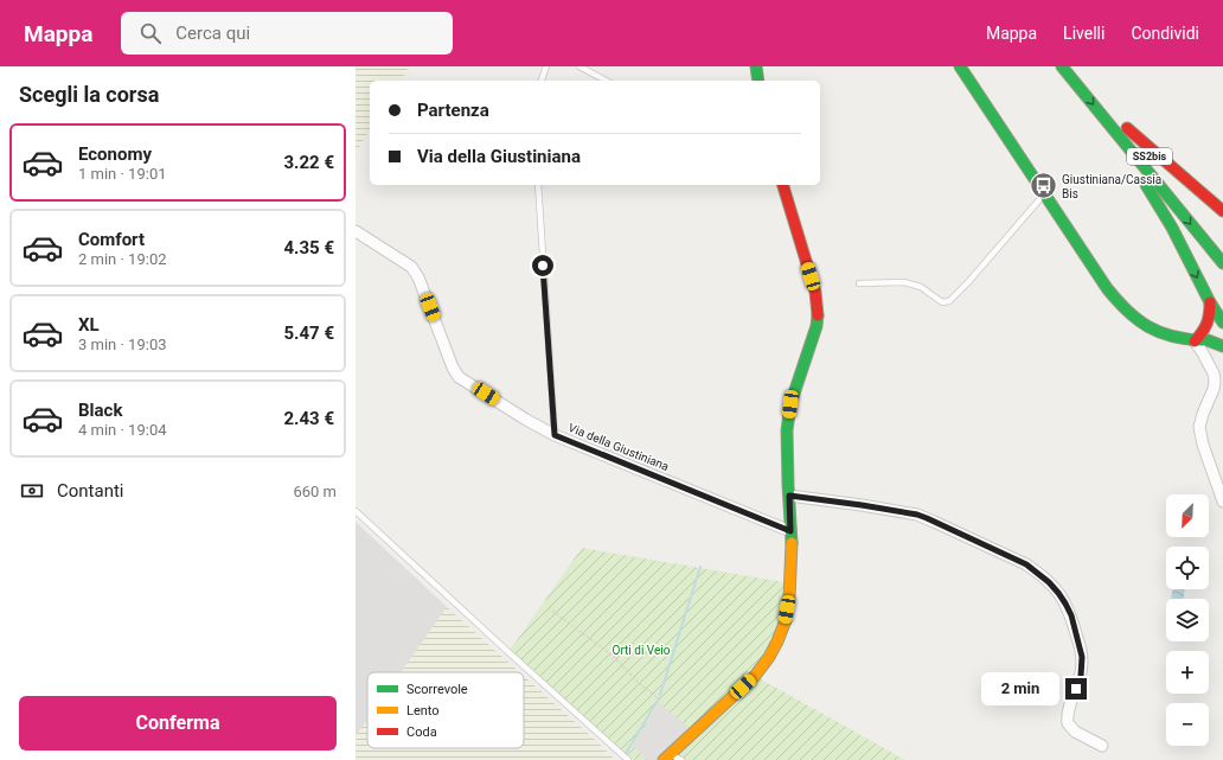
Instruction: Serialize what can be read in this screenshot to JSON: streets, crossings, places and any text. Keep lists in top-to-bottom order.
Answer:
{
  "streets": {
    "main road": ["SS2bis"],
    "street": ["Via della Giustiniana"]
  },
  "parks": ["Orti di Veio"],
  "places": {
    "bus stop": ["Giustiniana/Cassia Bis"]
  },
  "legend": ["Scorrevole", "Lento", "Coda"],
  "north": "bottom left",
  "page": {
    "header": "Mappa",
    "search": "Cerca qui",
    "nav": ["Mappa", "Livelli", "Condividi"],
    "heading": "Scegli la corsa",
    "banner": ["Partenza", "Via della Giustiniana"],
    "list": [
      {
        "name": "Economy",
        "note": "1 min · 19:01",
        "value": "3.22 €"
      },
      {
        "name": "Comfort",
        "note": "2 min · 19:02",
        "value": "4.35 €"
      },
      {
        "name": "XL",
        "note": "3 min · 19:03",
        "value": "5.47 €"
      },
      {
        "name": "Black",
        "note": "4 min · 19:04",
        "value": "2.43 €"
      }
    ],
    "pay": ["Contanti", "660 m"],
    "map_buttons": ["+", "−"],
    "bubble": "2 min",
    "buttons": "Conferma"
  }
}
